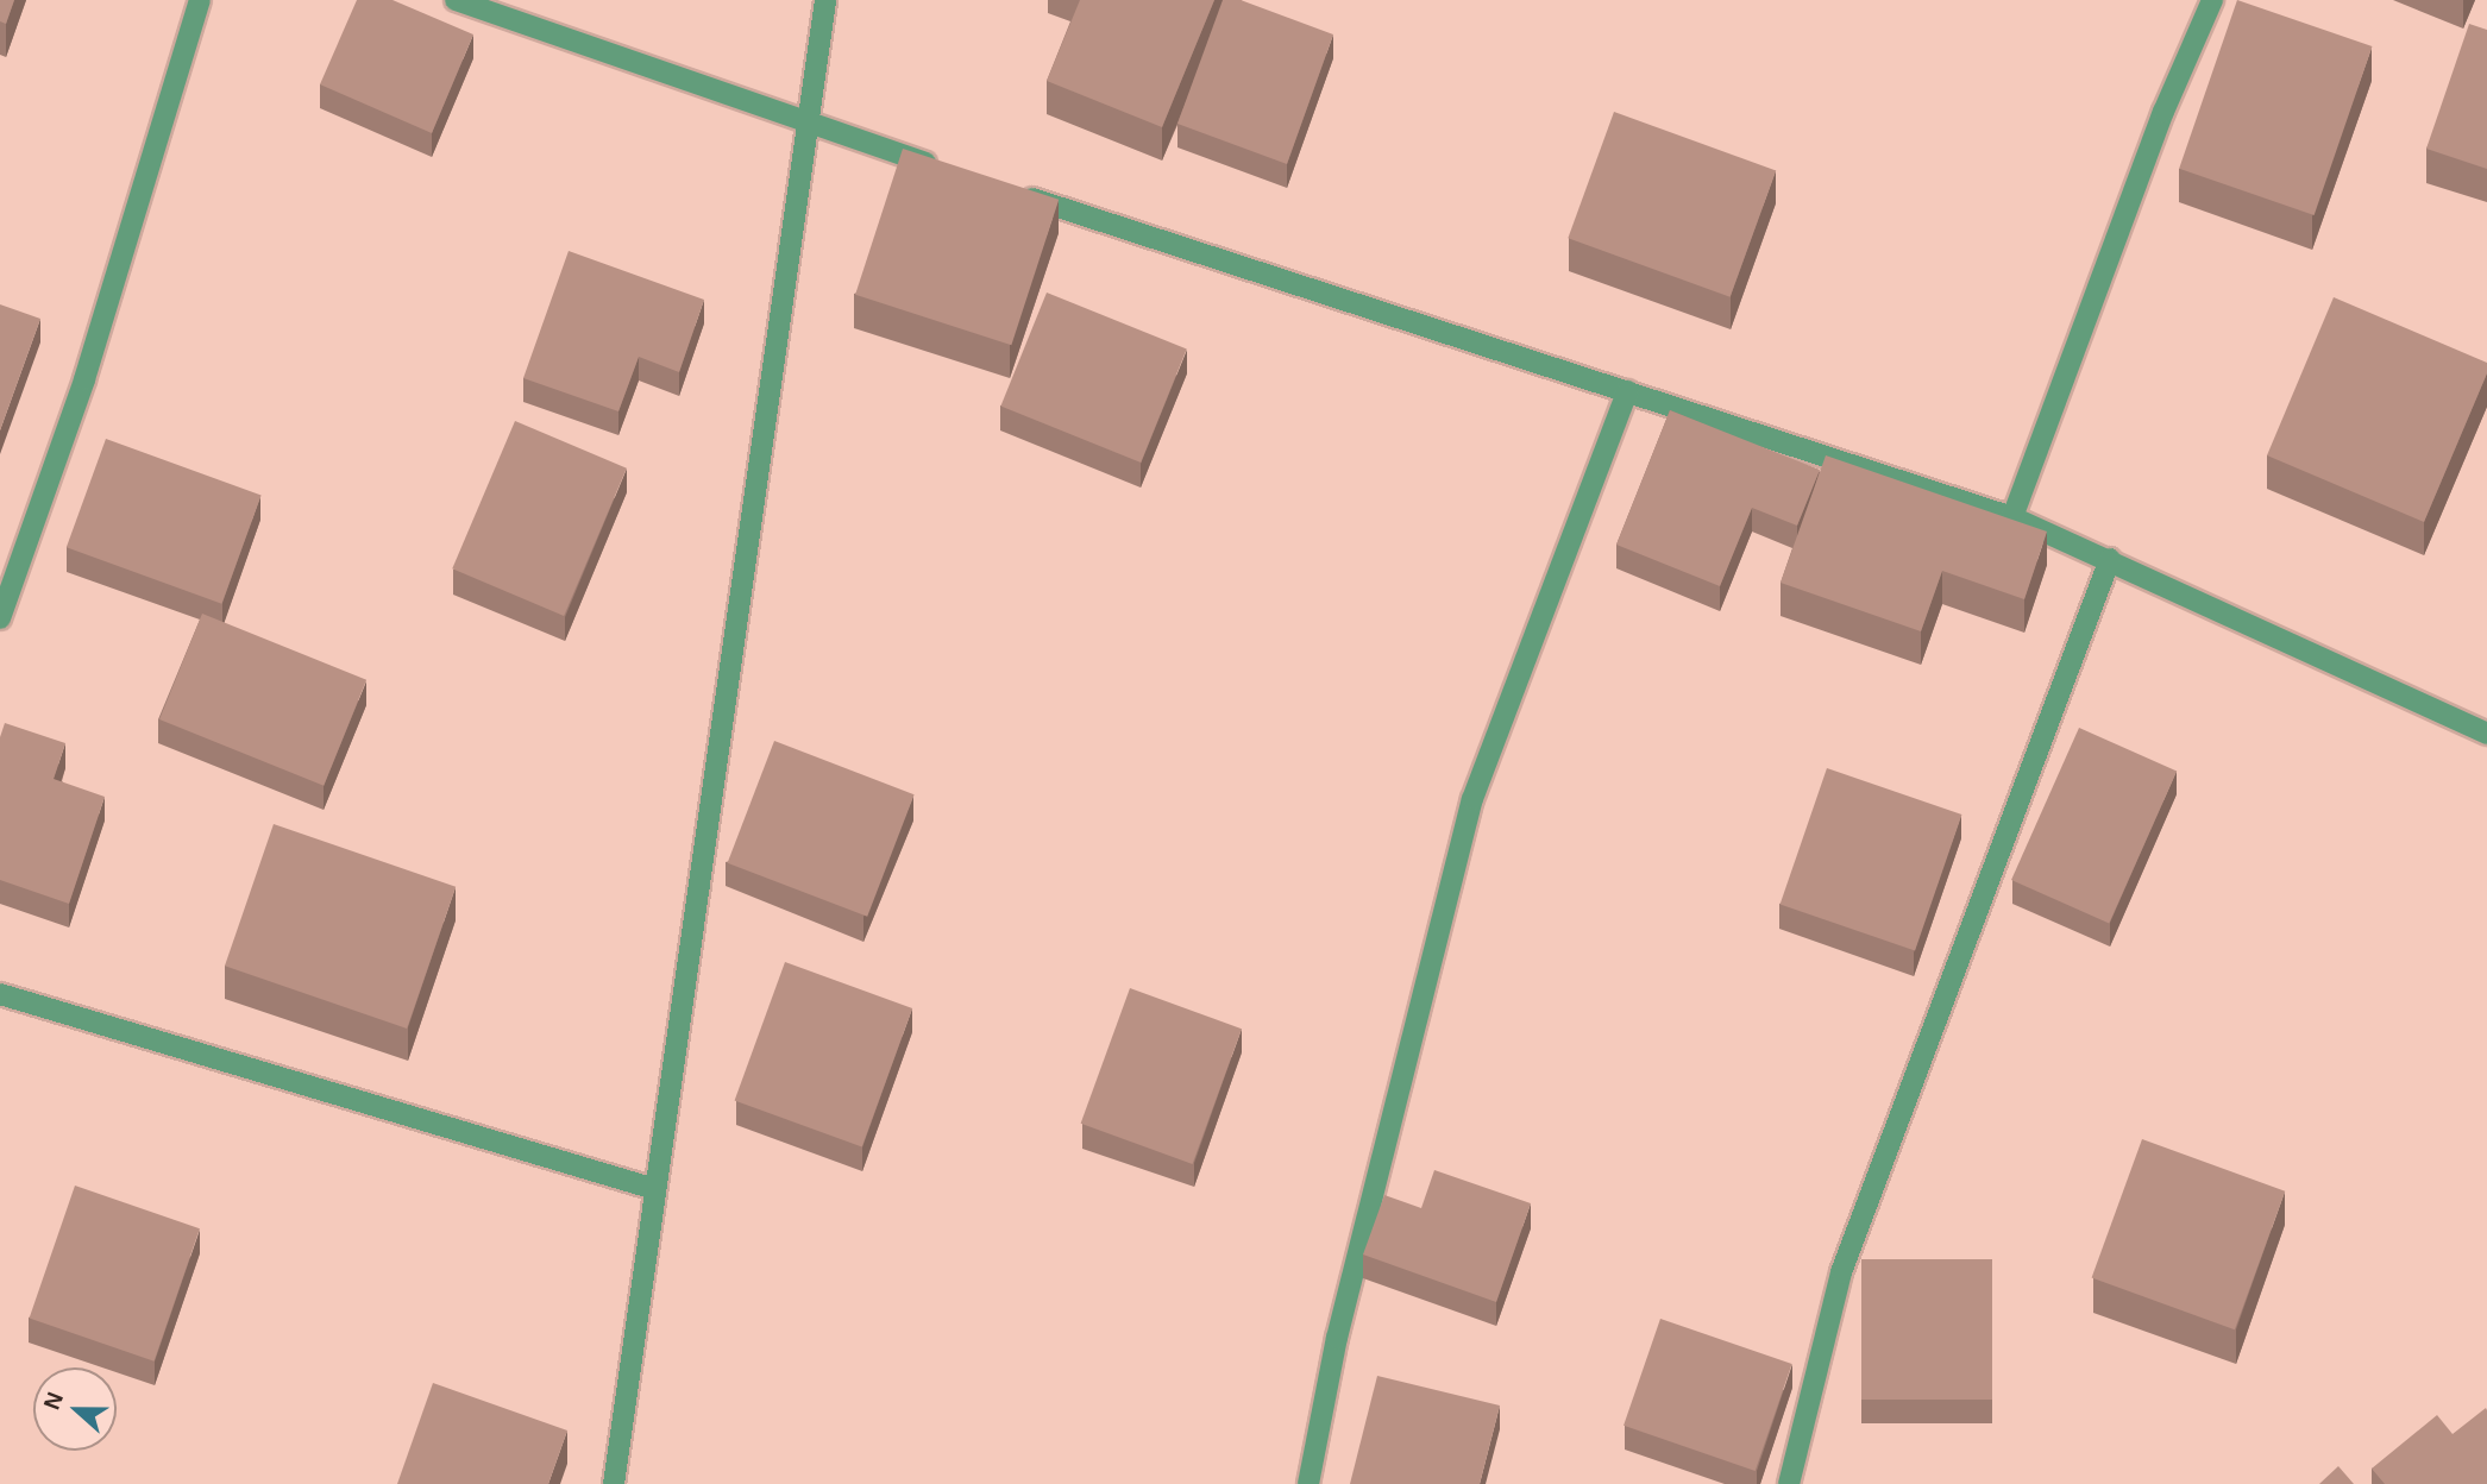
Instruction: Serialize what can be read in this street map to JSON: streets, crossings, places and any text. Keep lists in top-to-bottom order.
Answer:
{
  "north": "left"
}
